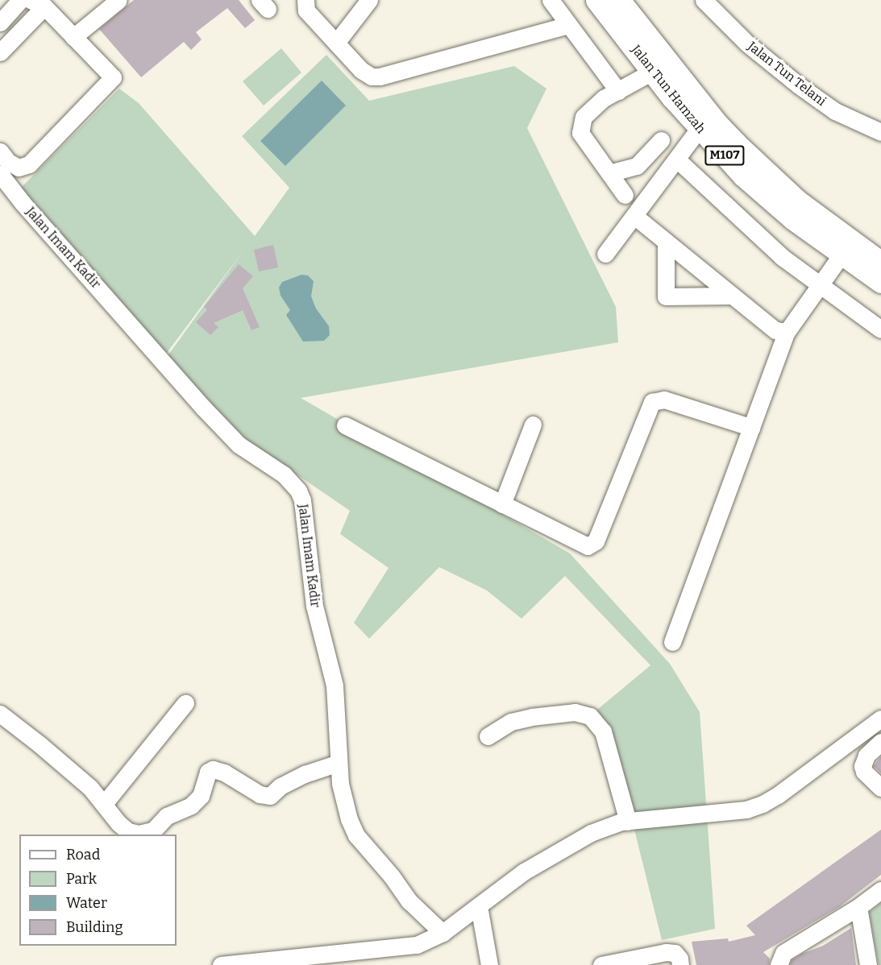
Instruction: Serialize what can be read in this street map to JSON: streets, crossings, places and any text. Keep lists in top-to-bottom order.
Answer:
{
  "streets": {
    "main road": ["Jalan Tun Hamzah", "M107"],
    "street": ["Jalan Tun Telani", "Jalan Imam Kadir"]
  },
  "legend": [
    "Road",
    "Park",
    "Water",
    "Building"
  ]
}
